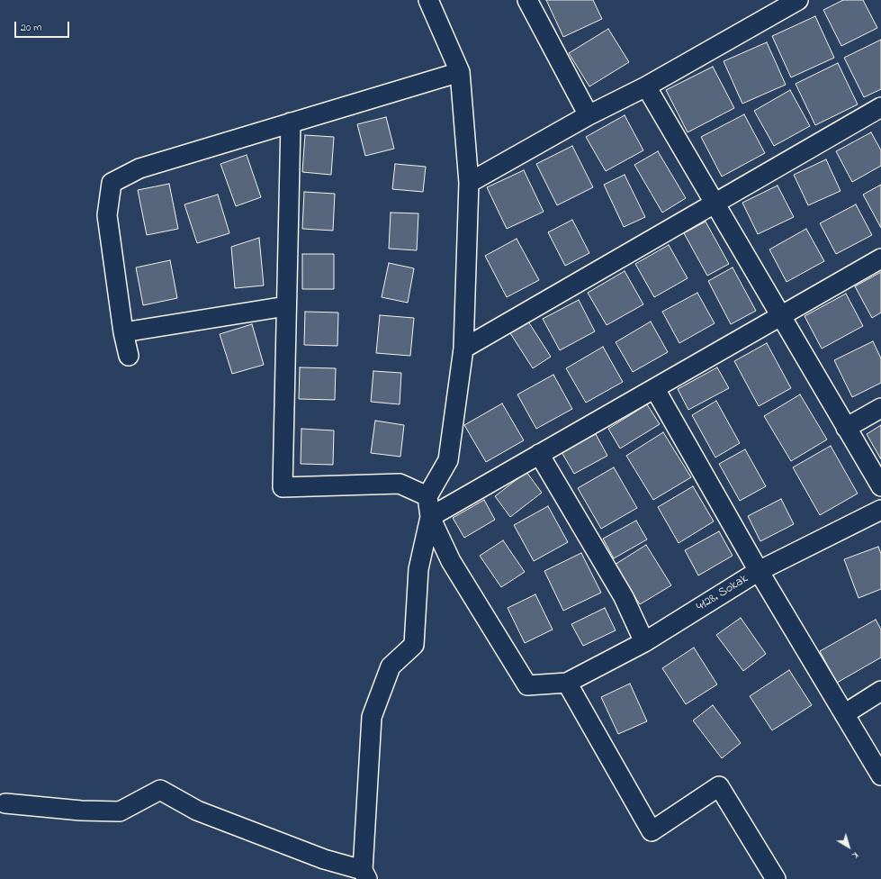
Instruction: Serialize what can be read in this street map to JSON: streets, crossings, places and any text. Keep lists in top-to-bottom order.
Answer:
{
  "streets": {
    "street": ["4128. Sokak"]
  },
  "scale_bar": "20 m",
  "north": "bottom right"
}
